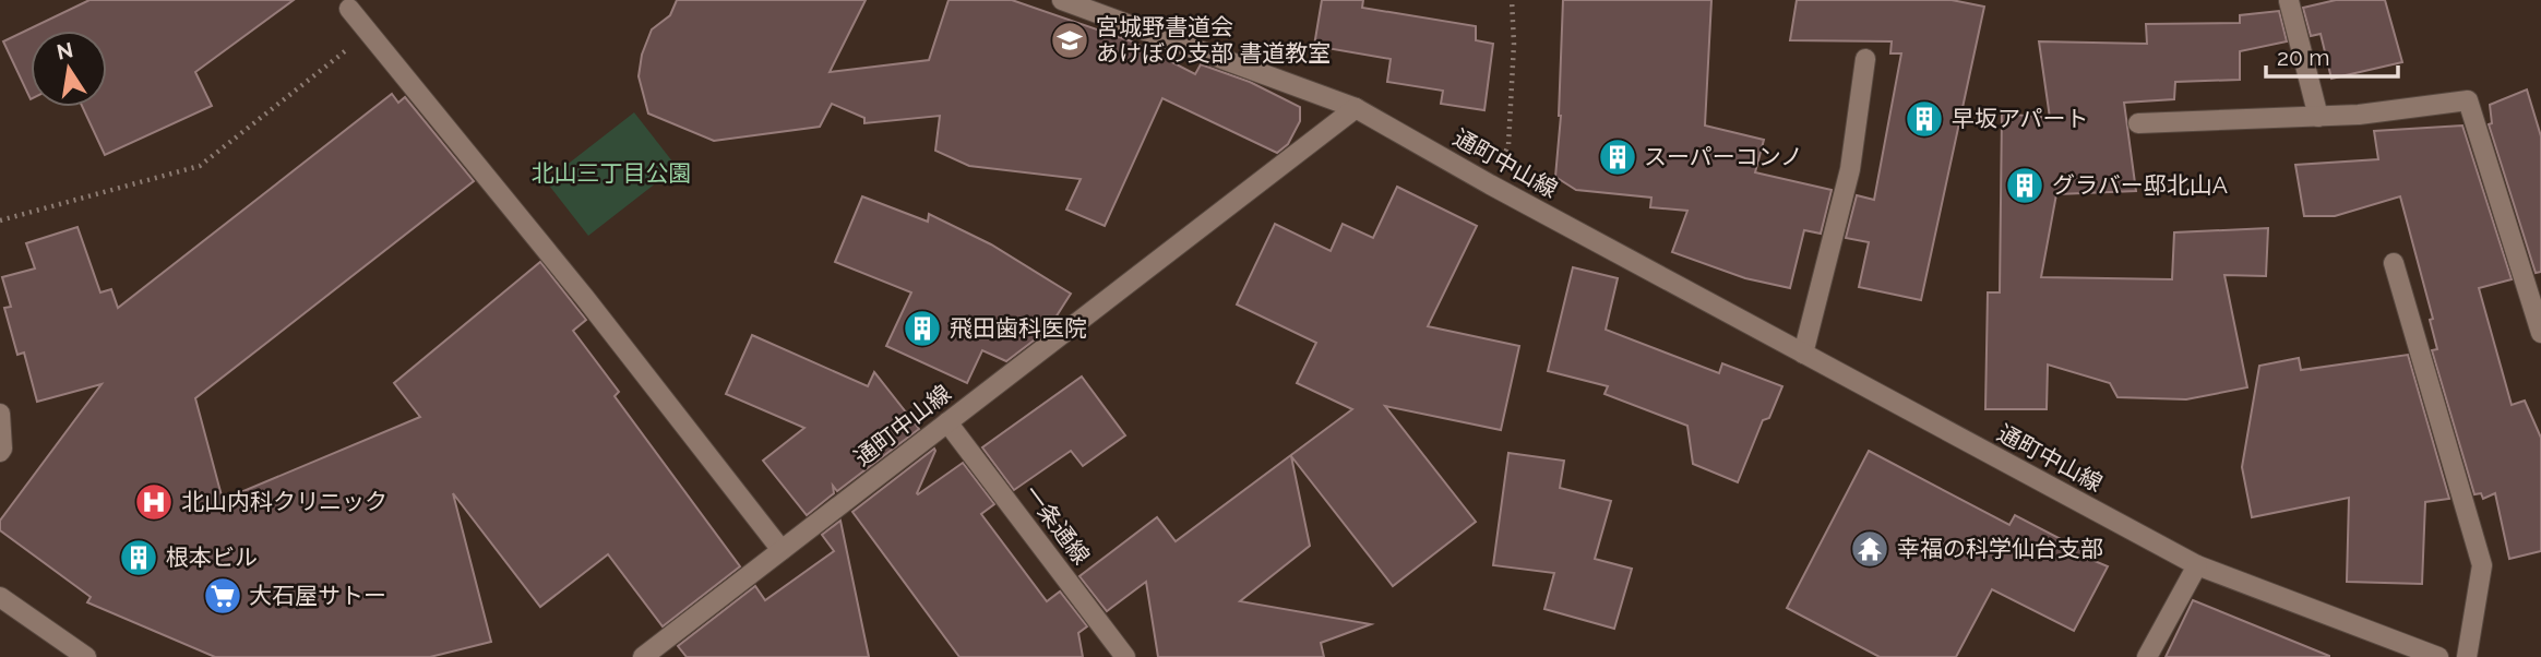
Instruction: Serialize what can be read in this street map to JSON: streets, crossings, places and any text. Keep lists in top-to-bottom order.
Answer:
{
  "streets": {
    "street": ["通町中山線", "一条通線"]
  },
  "crossings": [
    ["通町中山線", "一条通線"]
  ],
  "parks": ["北山三丁目公園"],
  "places": {
    "school or university": ["宮城野書道会 あけぼの支部 書道教室"],
    "building": [
      "早坂アパート",
      "スーパーコンノ",
      "グラバー邸北山A",
      "飛田歯科医院",
      "根本ビル"
    ],
    "hospital": ["北山内科クリニック"],
    "temple": ["幸福の科学仙台支部"],
    "supermarket": ["大石屋サトー"]
  },
  "scale_bar": "20 m",
  "north": "top"
}
